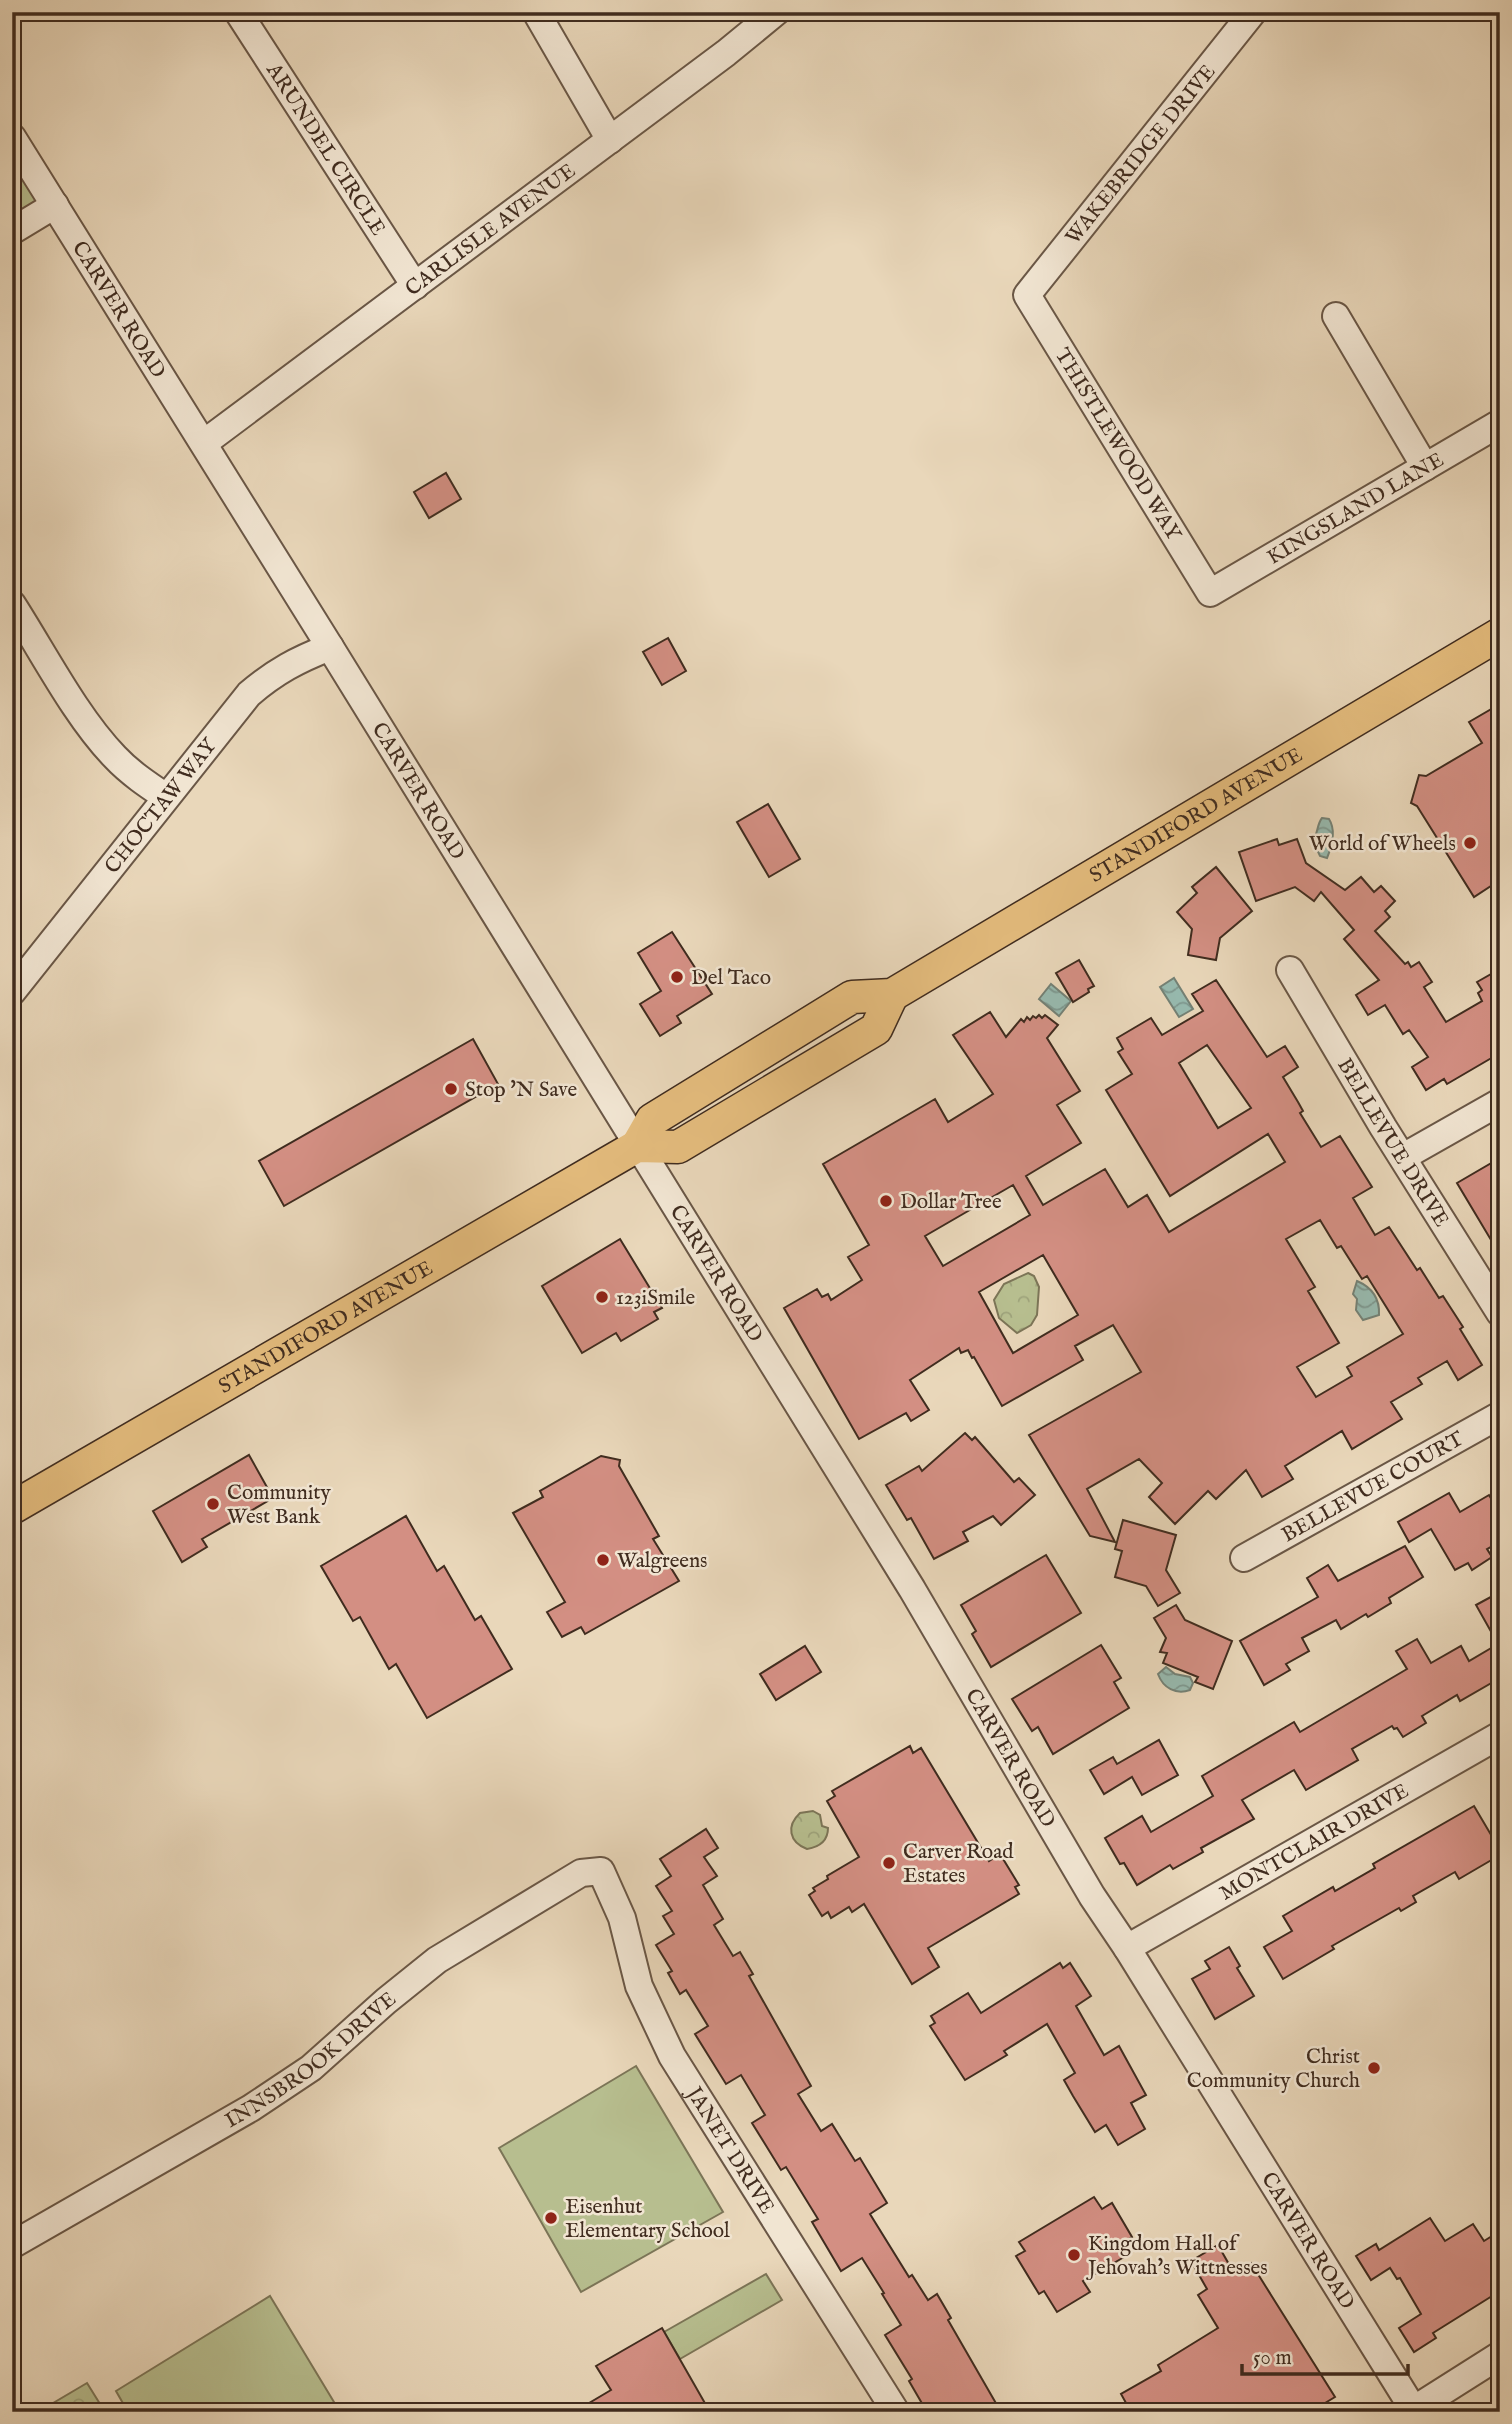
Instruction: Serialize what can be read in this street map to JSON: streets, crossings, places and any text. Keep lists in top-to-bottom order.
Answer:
{
  "streets": {
    "main road": ["STANDIFORD AVENUE"],
    "street": [
      "ARUNDEL CIRCLE",
      "WAKEBRIDGE DRIVE",
      "CARLISLE AVENUE",
      "CARVER ROAD",
      "THISTLEWOOD WAY",
      "KINGSLAND LANE",
      "CHOCTAW WAY",
      "BELLEVUE DRIVE",
      "BELLEVUE COURT",
      "MONTCLAIR DRIVE",
      "INNSBROOK DRIVE",
      "JANET DRIVE"
    ]
  },
  "crossings": [
    ["ARUNDEL CIRCLE", "CARLISLE AVENUE"],
    ["WAKEBRIDGE DRIVE", "THISTLEWOOD WAY"],
    ["CARLISLE AVENUE", "CARVER ROAD"],
    ["CARVER ROAD", "CHOCTAW WAY"],
    ["CARVER ROAD", "STANDIFORD AVENUE"],
    ["CARVER ROAD", "MONTCLAIR DRIVE"],
    ["THISTLEWOOD WAY", "KINGSLAND LANE"],
    ["INNSBROOK DRIVE", "JANET DRIVE"]
  ],
  "places": [
    "World of Wheels",
    "Del Taco",
    "Stop 'N Save",
    "Dollar Tree",
    "123iSmile",
    "Community West Bank",
    "Walgreens",
    "Carver Road Estates",
    "Christ Community Church",
    "Eisenhut Elementary School",
    "Kingdom Hall of Jehovah's Wittnesses"
  ],
  "scale_bar": "50 m"
}
